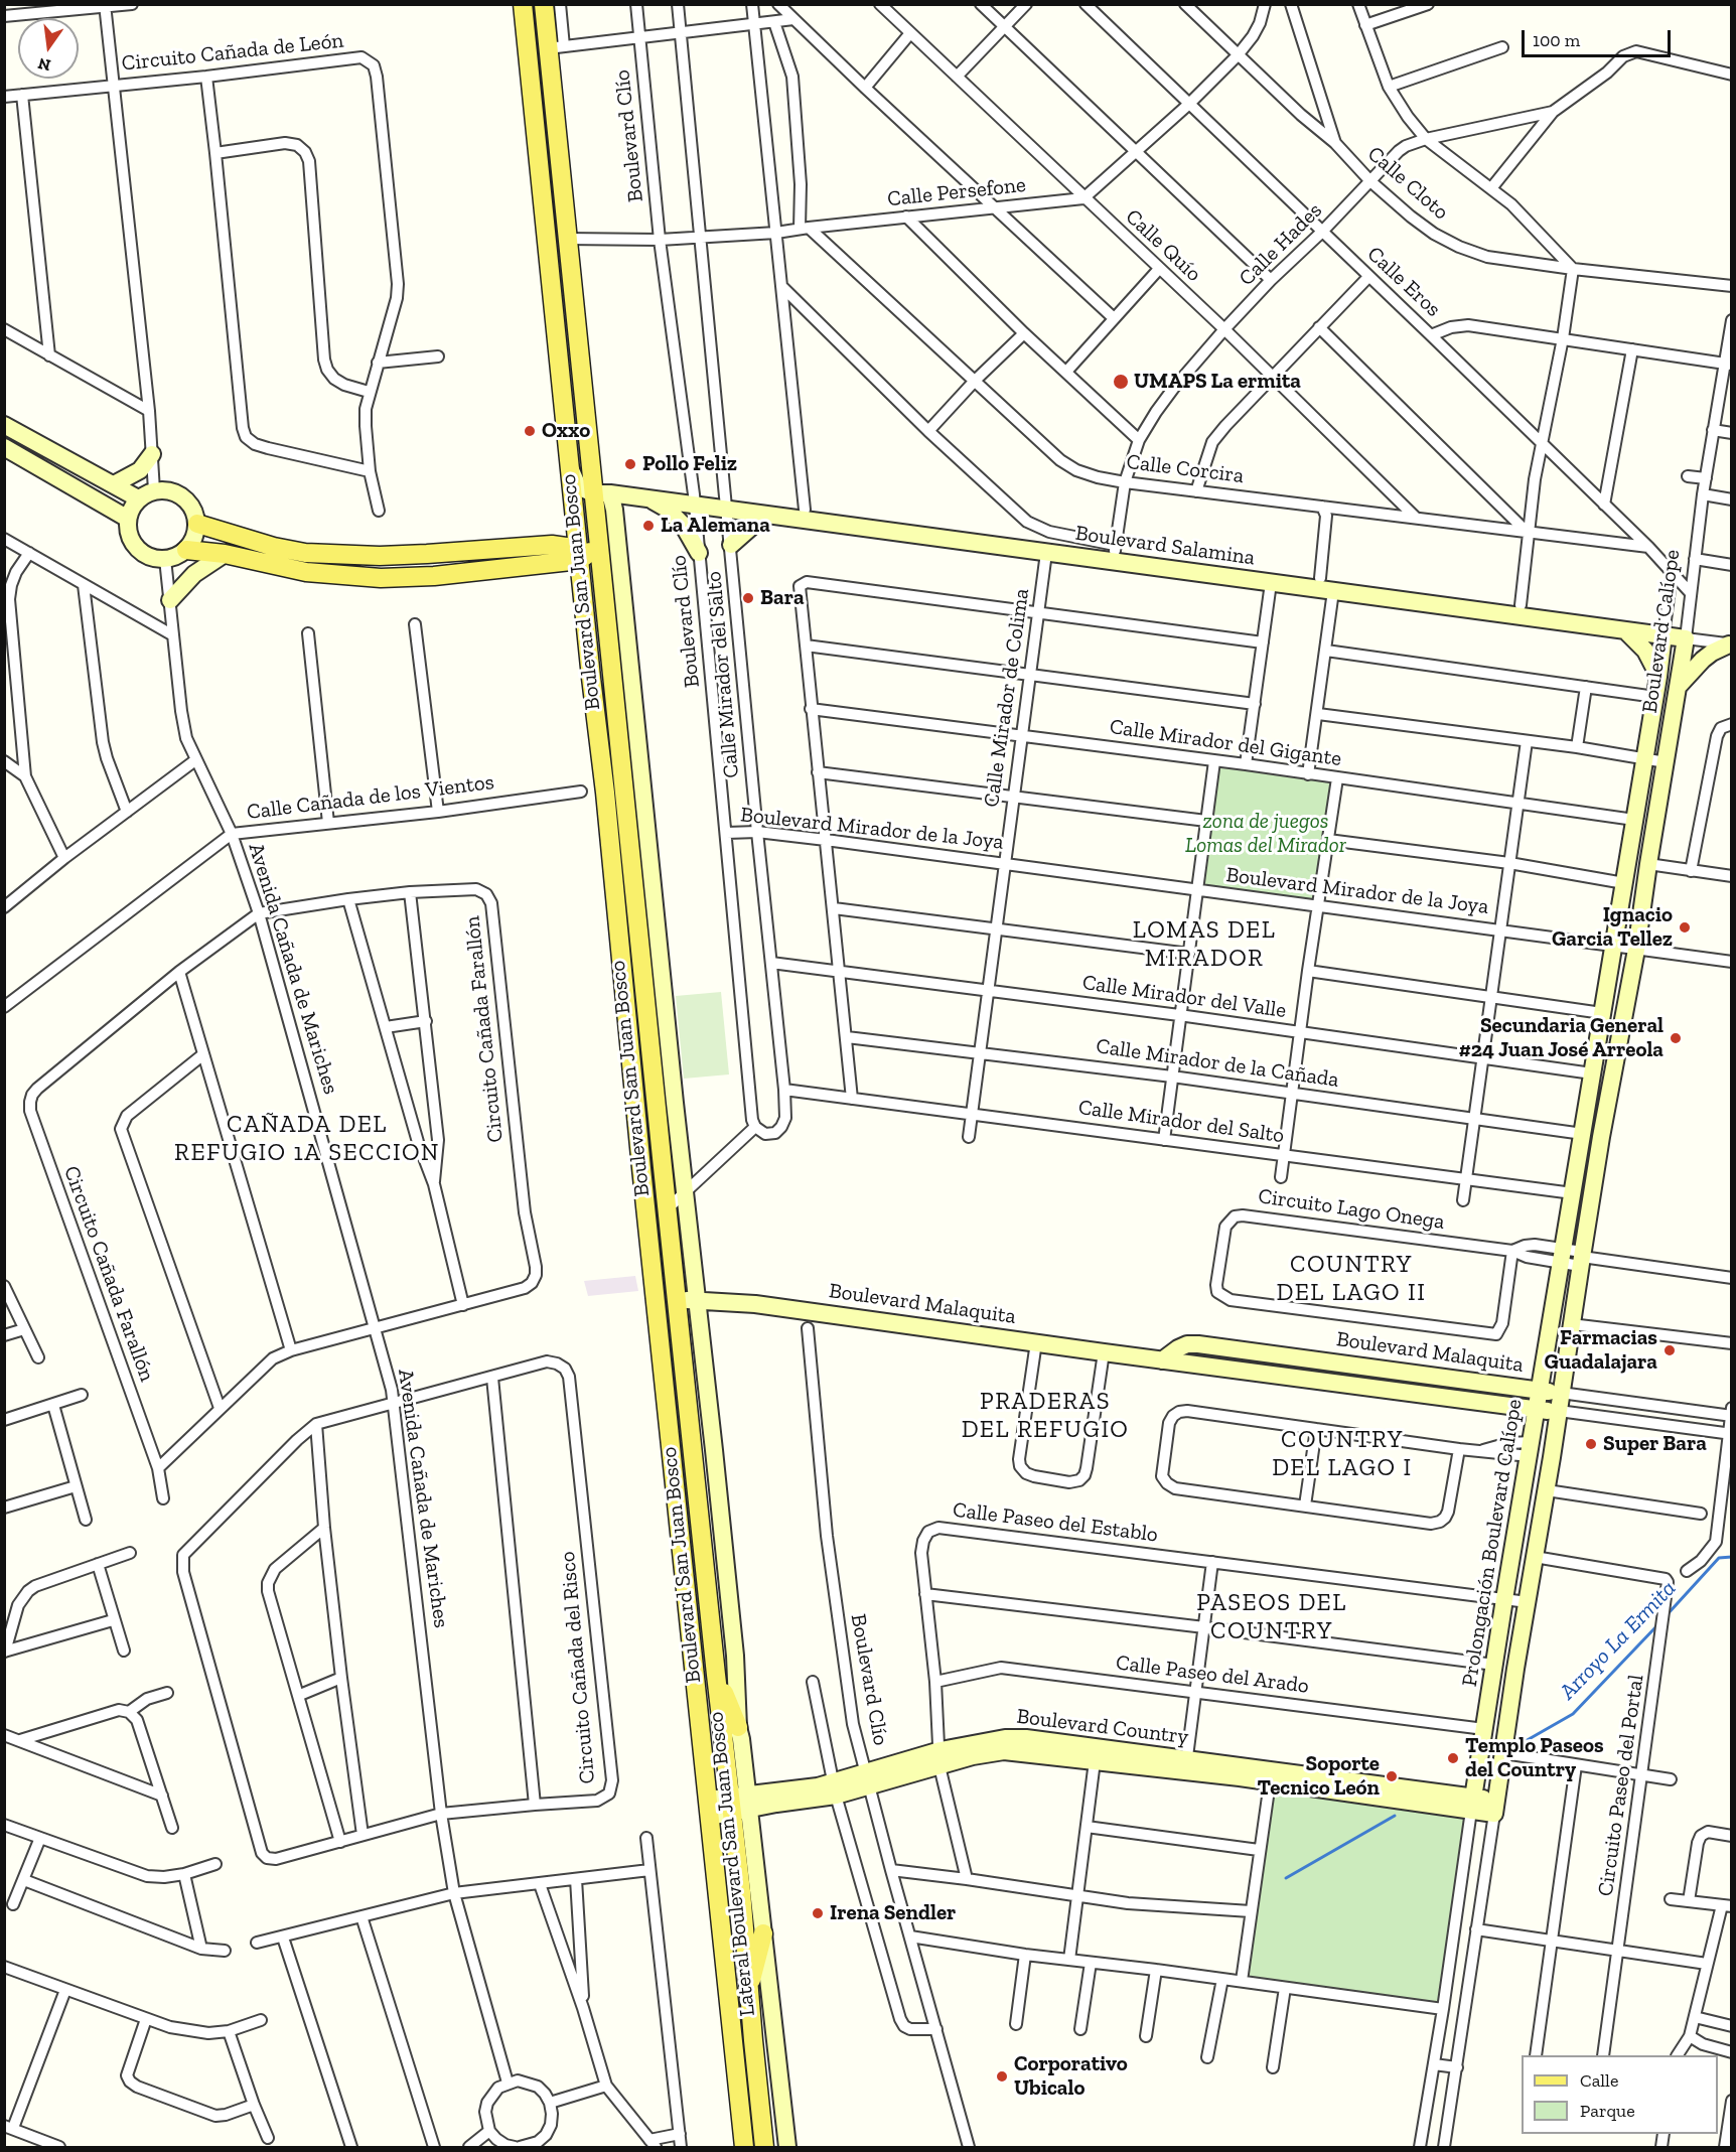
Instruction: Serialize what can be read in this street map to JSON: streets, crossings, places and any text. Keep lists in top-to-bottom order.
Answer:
{
  "streets": {
    "main road": ["Boulevard San Juan Bosco"],
    "street": [
      "Circuito Cañada de León",
      "Boulevard Clío",
      "Calle Cloto",
      "Calle Persefone",
      "Calle Hades",
      "Calle Quío",
      "Calle Eros",
      "Calle Corcira",
      "Boulevard Salamina",
      "Boulevard Calíope",
      "Calle Mirador del Salto",
      "Calle Mirador de Colima",
      "Calle Mirador del Gigante",
      "Calle Cañada de los Vientos",
      "Boulevard Mirador de la Joya",
      "Avenida Cañada de Mariches",
      "Calle Mirador del Valle",
      "Circuito Cañada Farallón",
      "Calle Mirador de la Cañada",
      "Circuito Lago Onega",
      "Boulevard Malaquita",
      "Calle Paseo del Establo",
      "Prolongación Boulevard Calíope",
      "Circuito Cañada del Risco",
      "Calle Paseo del Arado",
      "Boulevard Country",
      "Circuito Paseo del Portal",
      "Lateral Boulevard San Juan Bosco"
    ]
  },
  "crossings": [
    ["Boulevard Clío", "Calle Persefone"],
    ["Boulevard Clío", "Boulevard Salamina"],
    ["Boulevard Clío", "Calle Mirador del Salto"],
    ["Boulevard Clío", "Boulevard Mirador de la Joya"],
    ["Boulevard Clío", "Boulevard Country"],
    ["Calle Cloto", "Calle Hades"],
    ["Calle Persefone", "Calle Quío"],
    ["Calle Persefone", "Calle Corcira"],
    ["Calle Persefone", "Boulevard San Juan Bosco"],
    ["Calle Persefone", "Calle Mirador del Salto"],
    ["Calle Hades", "Calle Quío"],
    ["Calle Hades", "Calle Eros"],
    ["Calle Hades", "Calle Corcira"],
    ["Calle Hades", "Boulevard Salamina"],
    ["Calle Quío", "Calle Corcira"],
    ["Calle Eros", "Calle Corcira"],
    ["Calle Eros", "Boulevard Calíope"],
    ["Boulevard Salamina", "Boulevard San Juan Bosco"],
    ["Boulevard Salamina", "Boulevard Calíope"],
    ["Boulevard Salamina", "Calle Mirador del Salto"],
    ["Boulevard Salamina", "Calle Mirador de Colima"],
    ["Boulevard Salamina", "Lateral Boulevard San Juan Bosco"],
    ["Boulevard San Juan Bosco", "Boulevard Malaquita"],
    ["Boulevard San Juan Bosco", "Boulevard Country"],
    ["Boulevard San Juan Bosco", "Lateral Boulevard San Juan Bosco"],
    ["Boulevard Calíope", "Calle Mirador del Gigante"],
    ["Boulevard Calíope", "Boulevard Mirador de la Joya"],
    ["Boulevard Calíope", "Prolongación Boulevard Calíope"],
    ["Calle Mirador del Salto", "Calle Mirador de Colima"],
    ["Calle Mirador del Salto", "Boulevard Mirador de la Joya"],
    ["Calle Mirador del Salto", "Calle Mirador del Valle"],
    ["Calle Mirador del Salto", "Prolongación Boulevard Calíope"],
    ["Calle Mirador de Colima", "Calle Mirador del Gigante"],
    ["Calle Mirador de Colima", "Boulevard Mirador de la Joya"],
    ["Calle Mirador de Colima", "Calle Mirador del Valle"],
    ["Calle Mirador de Colima", "Calle Mirador de la Cañada"],
    ["Calle Cañada de los Vientos", "Avenida Cañada de Mariches"],
    ["Boulevard Mirador de la Joya", "Prolongación Boulevard Calíope"],
    ["Avenida Cañada de Mariches", "Circuito Cañada Farallón"],
    ["Avenida Cañada de Mariches", "Circuito Cañada del Risco"],
    ["Calle Mirador del Valle", "Prolongación Boulevard Calíope"],
    ["Calle Mirador de la Cañada", "Prolongación Boulevard Calíope"],
    ["Circuito Lago Onega", "Prolongación Boulevard Calíope"],
    ["Boulevard Malaquita", "Prolongación Boulevard Calíope"],
    ["Boulevard Malaquita", "Lateral Boulevard San Juan Bosco"],
    ["Calle Paseo del Establo", "Prolongación Boulevard Calíope"],
    ["Calle Paseo del Establo", "Calle Paseo del Arado"],
    ["Calle Paseo del Establo", "Boulevard Country"],
    ["Prolongación Boulevard Calíope", "Calle Paseo del Arado"],
    ["Prolongación Boulevard Calíope", "Boulevard Country"],
    ["Prolongación Boulevard Calíope", "Circuito Paseo del Portal"],
    ["Boulevard Country", "Lateral Boulevard San Juan Bosco"]
  ],
  "districts": [
    "LOMAS DEL MIRADOR",
    "CAÑADA DEL REFUGIO 1A SECCION",
    "COUNTRY DEL LAGO II",
    "PRADERAS DEL REFUGIO",
    "COUNTRY DEL LAGO I",
    "PASEOS DEL COUNTRY"
  ],
  "water": ["Arroyo La Ermita"],
  "parks": ["zona de juegos Lomas del Mirador"],
  "places": [
    "UMAPS La ermita",
    "Oxxo",
    "Pollo Feliz",
    "La Alemana",
    "Bara",
    "Ignacio Garcia Tellez",
    "Secundaria General #24 Juan José Arreola",
    "Farmacias Guadalajara",
    "Super Bara",
    "Templo Paseos del Country",
    "Soporte Tecnico León",
    "Irena Sendler",
    "Corporativo Ubicalo"
  ],
  "legend": ["Calle", "Parque"],
  "scale_bar": "100 m",
  "north": "bottom"
}
